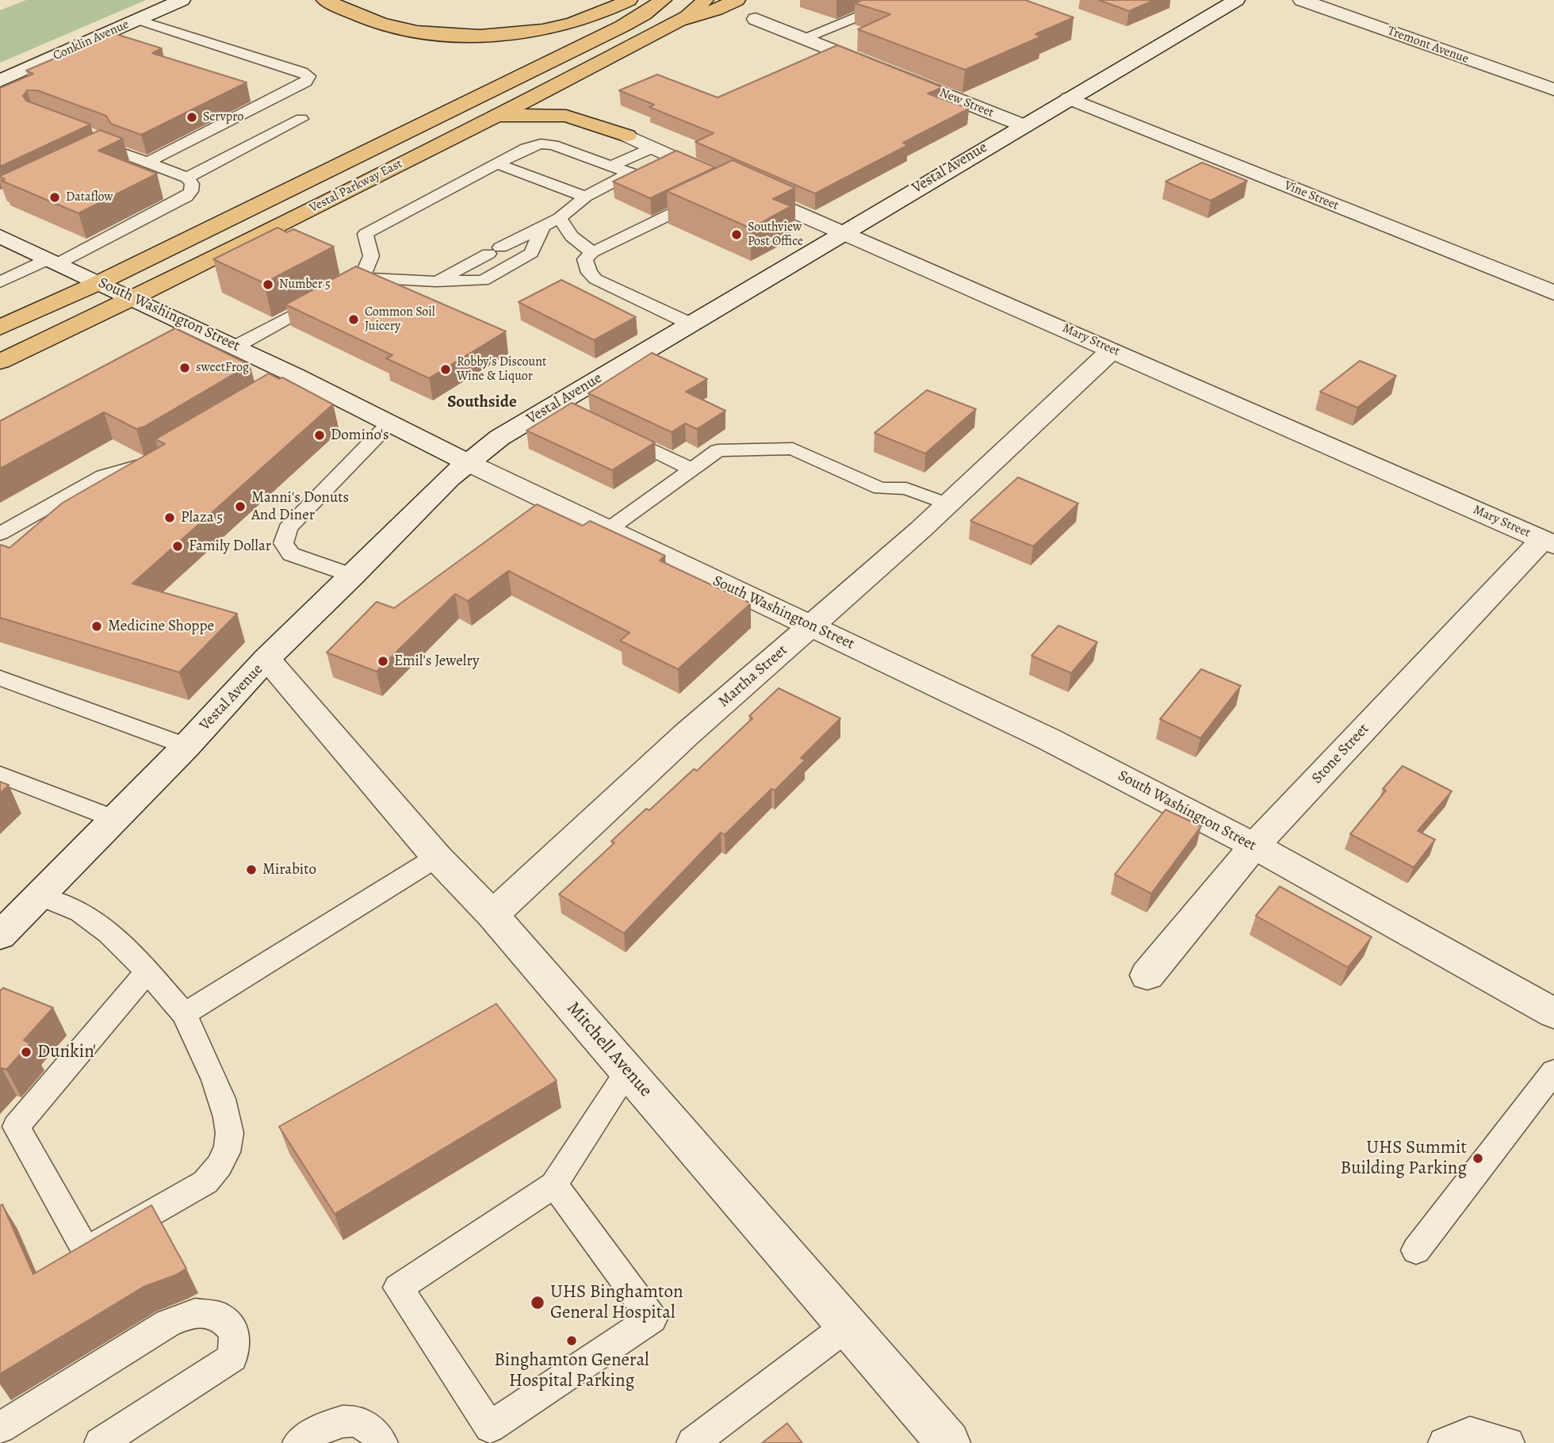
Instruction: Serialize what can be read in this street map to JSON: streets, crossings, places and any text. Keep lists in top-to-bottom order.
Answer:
{
  "streets": {
    "main road": ["Vestal Parkway East"],
    "street": [
      "Conklin Avenue",
      "Tremont Avenue",
      "New Street",
      "Vestal Avenue",
      "Vine Street",
      "South Washington Street",
      "Mary Street",
      "Martha Street",
      "Stone Street",
      "Mitchell Avenue"
    ]
  },
  "crossings": [
    ["New Street", "Vestal Avenue"],
    ["Vestal Avenue", "Vine Street"],
    ["Vestal Avenue", "South Washington Street"],
    ["Vestal Avenue", "Mary Street"],
    ["Vestal Avenue", "Mitchell Avenue"],
    ["Vestal Parkway East", "South Washington Street"],
    ["South Washington Street", "Martha Street"],
    ["South Washington Street", "Stone Street"],
    ["Mary Street", "Martha Street"],
    ["Mary Street", "Stone Street"],
    ["Martha Street", "Mitchell Avenue"]
  ],
  "districts": ["Southside"],
  "places": [
    "Servpro",
    "Dataflow",
    "Southview Post Office",
    "Number 5",
    "Common Soil Juicery",
    "sweetFrog",
    "Robby's Discount Wine & Liquor",
    "Domino's",
    "Manni's Donuts And Diner",
    "Plaza 5",
    "Family Dollar",
    "Medicine Shoppe",
    "Emil's Jewelry",
    "Mirabito",
    "Dunkin'",
    "UHS Summit Building Parking",
    "UHS Binghamton General Hospital",
    "Binghamton General Hospital Parking"
  ]
}
